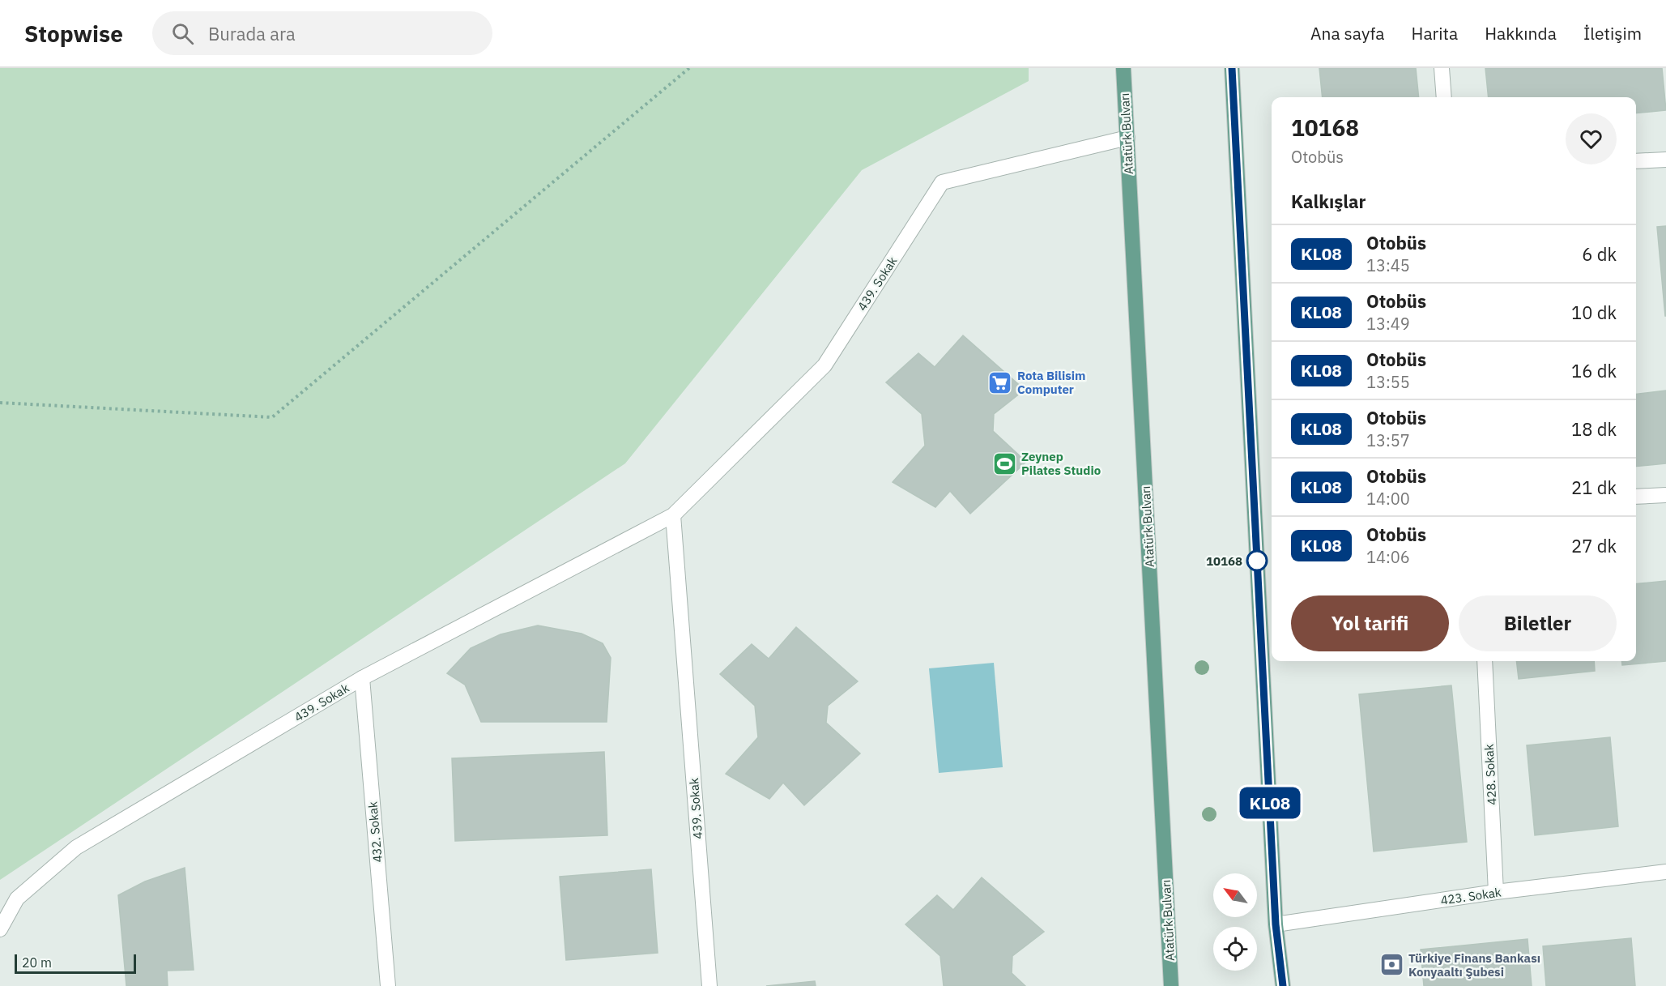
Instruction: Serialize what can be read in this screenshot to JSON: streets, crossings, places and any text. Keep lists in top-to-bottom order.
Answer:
{
  "streets": {
    "main road": ["Atatürk Bulvarı"],
    "street": [
      "439. Sokak",
      "428. Sokak",
      "432. Sokak",
      "423. Sokak"
    ]
  },
  "crossings": [
    ["Atatürk Bulvarı", "439. Sokak"],
    ["439. Sokak", "432. Sokak"],
    ["428. Sokak", "423. Sokak"]
  ],
  "places": {
    "supermarket": ["Rota Bilisim Computer"],
    "sports": ["Zeynep Pilates Studio"],
    "other": ["10168"],
    "bank": ["Türkiye Finans Bankası Konyaaltı Şubesi"]
  },
  "lines": ["bus line KL08"],
  "scale_bar": "20 m",
  "north": "top left",
  "page": {
    "header": "Stopwise",
    "search": "Burada ara",
    "nav": [
      "Ana sayfa",
      "Harita",
      "Hakkında",
      "İletişim"
    ],
    "on_map": "KL08",
    "heading": [
      ["10168", "Otobüs"],
      "Kalkışlar"
    ],
    "list": [
      {
        "mark": "KL08",
        "name": "Otobüs",
        "note": "13:45",
        "value": "6 dk"
      },
      {
        "mark": "KL08",
        "name": "Otobüs",
        "note": "13:49",
        "value": "10 dk"
      },
      {
        "mark": "KL08",
        "name": "Otobüs",
        "note": "13:55",
        "value": "16 dk"
      },
      {
        "mark": "KL08",
        "name": "Otobüs",
        "note": "13:57",
        "value": "18 dk"
      },
      {
        "mark": "KL08",
        "name": "Otobüs",
        "note": "14:00",
        "value": "21 dk"
      },
      {
        "mark": "KL08",
        "name": "Otobüs",
        "note": "14:06",
        "value": "27 dk"
      }
    ],
    "buttons": ["Yol tarifi", "Biletler"],
    "scale": "20 m"
  }
}
